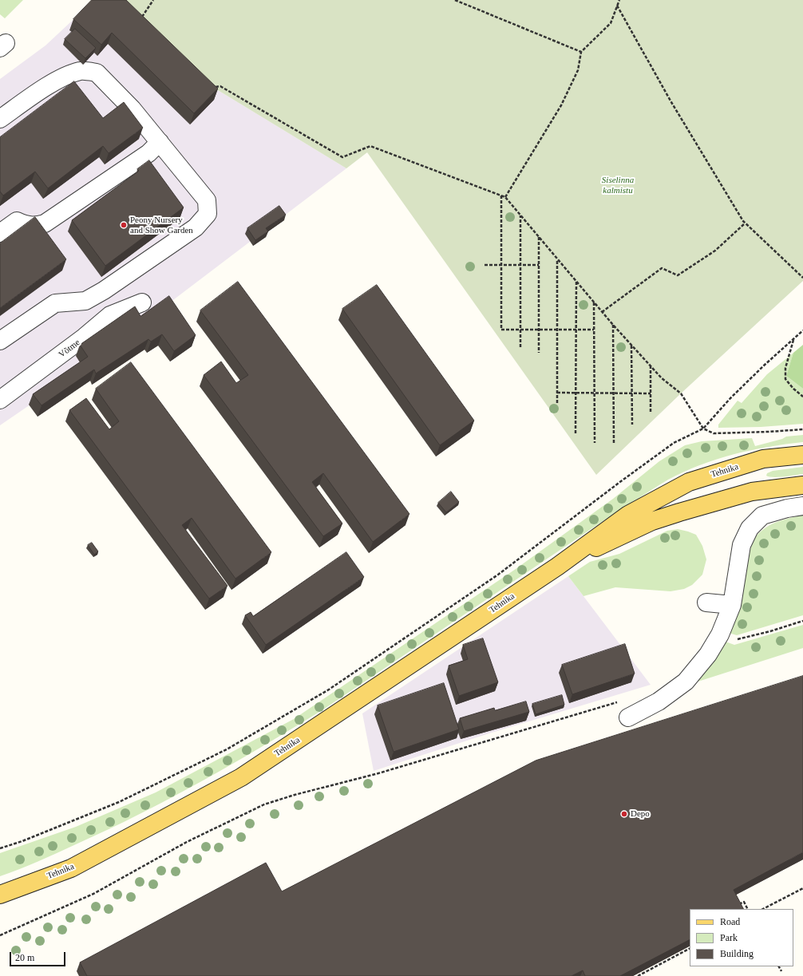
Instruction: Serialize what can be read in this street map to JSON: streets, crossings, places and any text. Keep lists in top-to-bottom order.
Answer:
{
  "streets": {
    "main road": ["Tehnika"],
    "lane": ["Võtme"]
  },
  "parks": ["Siselinna kalmistu"],
  "places": ["Peony Nursery and Show Garden", "Depo"],
  "legend": ["Road", "Park", "Building"],
  "scale_bar": "20 m"
}
